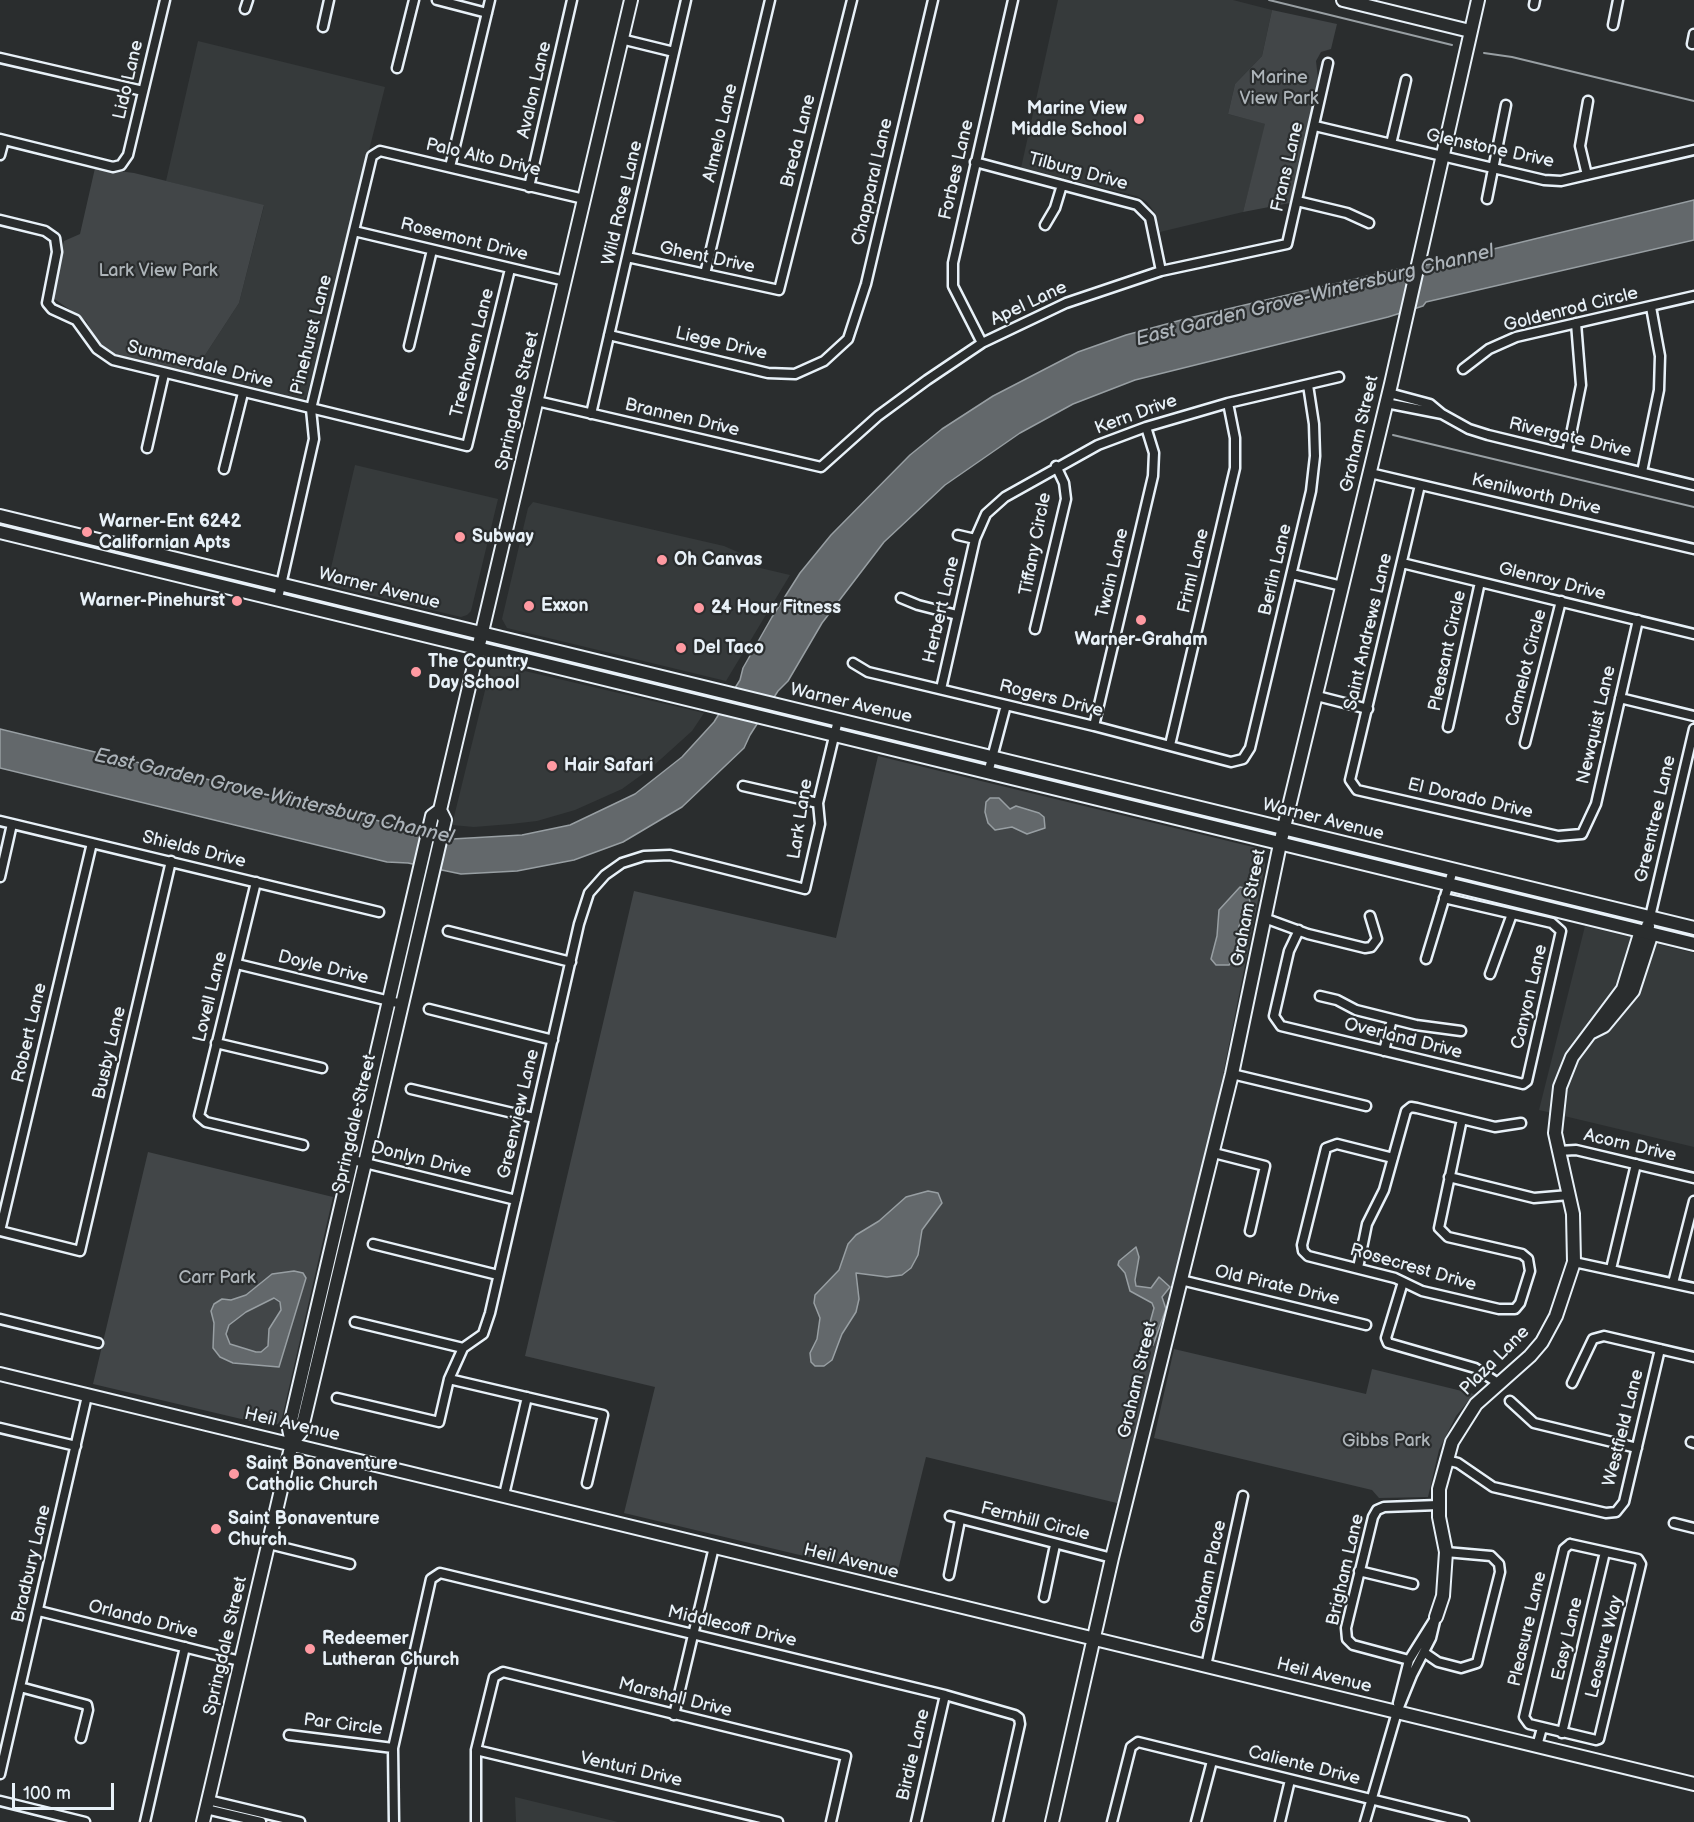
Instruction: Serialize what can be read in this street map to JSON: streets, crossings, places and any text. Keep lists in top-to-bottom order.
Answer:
{
  "streets": {
    "main road": [
      "Springdale Street",
      "Graham Street",
      "Warner Avenue",
      "Plaza Lane",
      "Heil Avenue"
    ],
    "street": [
      "Lido Lane",
      "Avalon Lane",
      "Almelo Lane",
      "Breda Lane",
      "Glenstone Drive",
      "Palo Alto Drive",
      "Frans Lane",
      "Forbes Lane",
      "Tilburg Drive",
      "Chapparal Lane",
      "Wild Rose Lane",
      "Rosemont Drive",
      "Ghent Drive",
      "Apel Lane",
      "Goldenrod Circle",
      "Pinehurst Lane",
      "Liege Drive",
      "Treehaven Lane",
      "Summerdale Drive",
      "Kern Drive",
      "Brannen Drive",
      "Rivergate Drive",
      "Kenilworth Drive",
      "Tiffany Circle",
      "Berlin Lane",
      "Friml Lane",
      "Twain Lane",
      "Glenroy Drive",
      "Herbert Lane",
      "Saint Andrews Lane",
      "Pleasant Circle",
      "Camelot Circle",
      "Rogers Drive",
      "Newquist Lane",
      "El Dorado Drive",
      "Lark Lane",
      "Greentree Lane",
      "Shields Drive",
      "Doyle Drive",
      "Lovell Lane",
      "Canyon Lane",
      "Robert Lane",
      "Overland Drive",
      "Busby Lane",
      "Greenview Lane",
      "Acorn Drive",
      "Donlyn Drive",
      "Rosecrest Drive",
      "Old Pirate Drive",
      "Westfield Lane",
      "Fernhill Circle",
      "Bradbury Lane",
      "Brigham Lane",
      "Graham Place",
      "Orlando Drive",
      "Middlecoff Drive",
      "Pleasure Lane",
      "Easy Lane",
      "Leasure Way",
      "Marshall Drive",
      "Par Circle",
      "Birdie Lane",
      "Caliente Drive",
      "Venturi Drive"
    ]
  },
  "crossings": [
    ["Avalon Lane", "Palo Alto Drive"],
    ["Almelo Lane", "Ghent Drive"],
    ["Breda Lane", "Ghent Drive"],
    ["Glenstone Drive", "Frans Lane"],
    ["Glenstone Drive", "Graham Street"],
    ["Palo Alto Drive", "Pinehurst Lane"],
    ["Palo Alto Drive", "Springdale Street"],
    ["Frans Lane", "Apel Lane"],
    ["Forbes Lane", "Tilburg Drive"],
    ["Forbes Lane", "Apel Lane"],
    ["Tilburg Drive", "Apel Lane"],
    ["Chapparal Lane", "Liege Drive"],
    ["Wild Rose Lane", "Ghent Drive"],
    ["Wild Rose Lane", "Liege Drive"],
    ["Wild Rose Lane", "Brannen Drive"],
    ["Rosemont Drive", "Pinehurst Lane"],
    ["Rosemont Drive", "Treehaven Lane"],
    ["Rosemont Drive", "Springdale Street"],
    ["Apel Lane", "Brannen Drive"],
    ["Pinehurst Lane", "Summerdale Drive"],
    ["Pinehurst Lane", "Warner Avenue"],
    ["Treehaven Lane", "Summerdale Drive"],
    ["Springdale Street", "Brannen Drive"],
    ["Springdale Street", "Warner Avenue"],
    ["Springdale Street", "Doyle Drive"],
    ["Springdale Street", "Donlyn Drive"],
    ["Springdale Street", "Heil Avenue"],
    ["Springdale Street", "Orlando Drive"],
    ["Kern Drive", "Tiffany Circle"],
    ["Kern Drive", "Berlin Lane"],
    ["Kern Drive", "Friml Lane"],
    ["Kern Drive", "Twain Lane"],
    ["Kern Drive", "Herbert Lane"],
    ["Graham Street", "Rivergate Drive"],
    ["Graham Street", "Kenilworth Drive"],
    ["Graham Street", "Warner Avenue"],
    ["Graham Street", "Old Pirate Drive"],
    ["Graham Street", "Heil Avenue"],
    ["Graham Street", "Fernhill Circle"],
    ["Kenilworth Drive", "Saint Andrews Lane"],
    ["Berlin Lane", "Rogers Drive"],
    ["Friml Lane", "Rogers Drive"],
    ["Twain Lane", "Rogers Drive"],
    ["Glenroy Drive", "Saint Andrews Lane"],
    ["Glenroy Drive", "Pleasant Circle"],
    ["Glenroy Drive", "Camelot Circle"],
    ["Glenroy Drive", "Newquist Lane"],
    ["Warner Avenue", "Lark Lane"],
    ["Warner Avenue", "Greentree Lane"],
    ["Warner Avenue", "Plaza Lane"],
    ["Herbert Lane", "Rogers Drive"],
    ["Saint Andrews Lane", "El Dorado Drive"],
    ["Newquist Lane", "El Dorado Drive"],
    ["Lark Lane", "Greenview Lane"],
    ["Greentree Lane", "Plaza Lane"],
    ["Shields Drive", "Lovell Lane"],
    ["Shields Drive", "Robert Lane"],
    ["Shields Drive", "Busby Lane"],
    ["Doyle Drive", "Lovell Lane"],
    ["Canyon Lane", "Overland Drive"],
    ["Robert Lane", "Busby Lane"],
    ["Greenview Lane", "Donlyn Drive"],
    ["Acorn Drive", "Plaza Lane"],
    ["Plaza Lane", "Heil Avenue"],
    ["Plaza Lane", "Westfield Lane"],
    ["Plaza Lane", "Brigham Lane"],
    ["Heil Avenue", "Bradbury Lane"],
    ["Heil Avenue", "Graham Place"],
    ["Bradbury Lane", "Orlando Drive"],
    ["Middlecoff Drive", "Par Circle"],
    ["Middlecoff Drive", "Birdie Lane"],
    ["Pleasure Lane", "Easy Lane"],
    ["Pleasure Lane", "Leasure Way"],
    ["Easy Lane", "Leasure Way"],
    ["Marshall Drive", "Venturi Drive"]
  ],
  "water": ["East Garden Grove-Wintersburg Channel"],
  "parks": [
    "Marine View Park",
    "Lark View Park",
    "Carr Park",
    "Gibbs Park"
  ],
  "places": [
    "Marine View Middle School",
    "Warner-Ent 6242 Californian Apts",
    "Subway",
    "Oh Canvas",
    "Warner-Pinehurst",
    "Exxon",
    "24 Hour Fitness",
    "Warner-Graham",
    "Del Taco",
    "The Country Day School",
    "Hair Safari",
    "Saint Bonaventure Catholic Church",
    "Saint Bonaventure Church",
    "Redeemer Lutheran Church"
  ],
  "scale_bar": "100 m"
}
